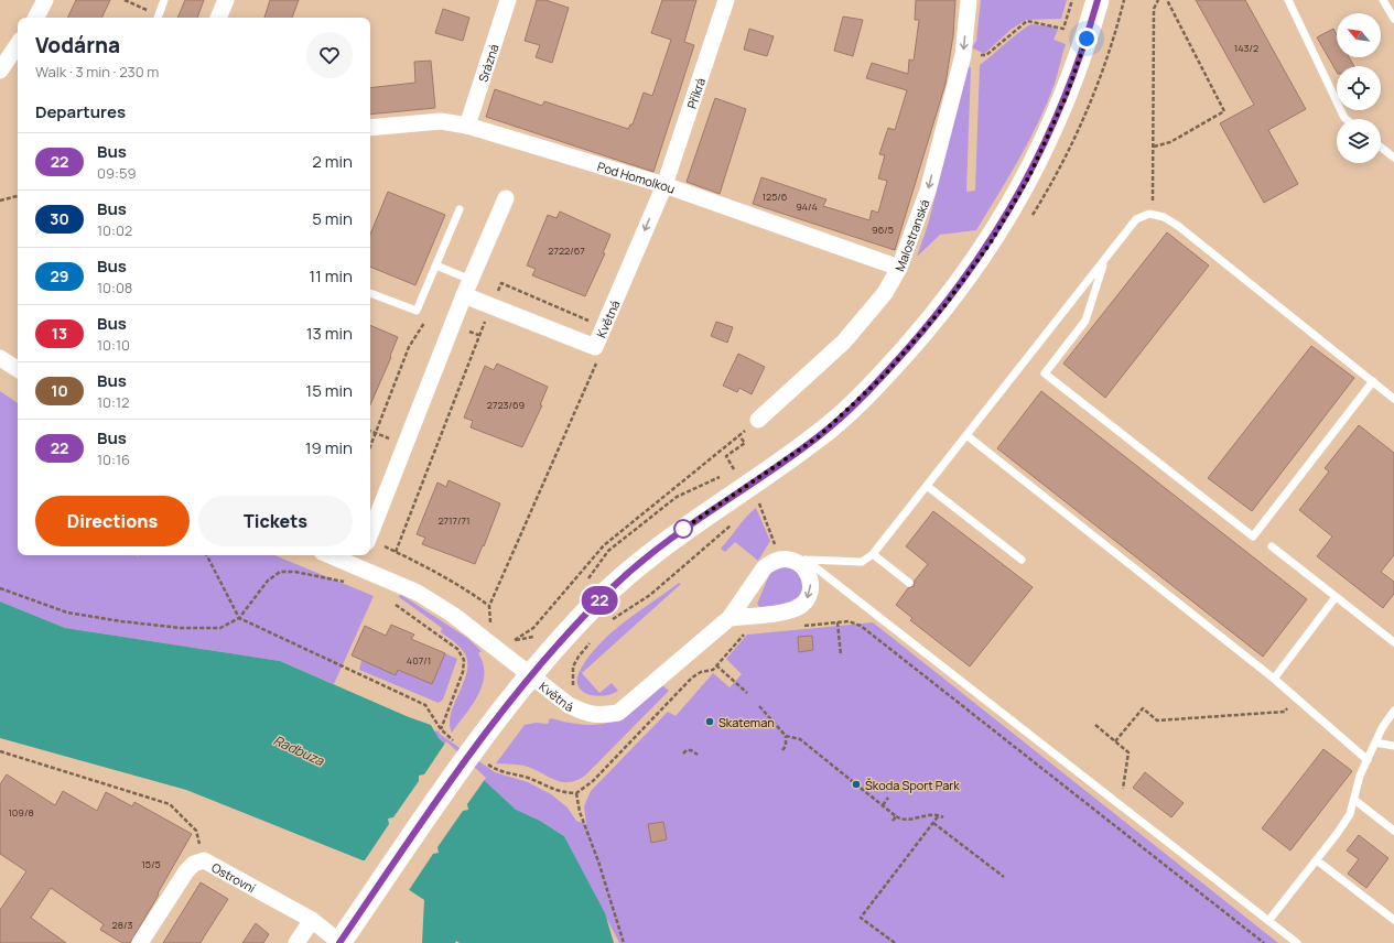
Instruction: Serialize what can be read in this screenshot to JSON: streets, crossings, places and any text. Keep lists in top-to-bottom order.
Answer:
{
  "streets": {
    "street": [
      "Srázná",
      "Příkrá",
      "Pod Homolkou",
      "Malostranská",
      "Květná",
      "Ostrovní"
    ]
  },
  "crossings": [
    ["Srázná", "Pod Homolkou"],
    ["Příkrá", "Pod Homolkou"],
    ["Příkrá", "Květná"],
    ["Pod Homolkou", "Malostranská"],
    ["Pod Homolkou", "Květná"]
  ],
  "one_way": ["Malostranská"],
  "water": ["Radbuza"],
  "places": ["Skateman", "Škoda Sport Park"],
  "lines": ["bus line 22"],
  "house_numbers": [
    "143/2",
    "125/6",
    "94/4",
    "96/5",
    "2722/67",
    "2723/69",
    "2717/71",
    "407/1",
    "109/8",
    "15/5",
    "28/3"
  ],
  "north": "top left",
  "page": {
    "on_map": "22",
    "heading": [
      ["Vodárna", "Walk · 3 min · 230 m"],
      "Departures"
    ],
    "list": [
      {
        "mark": "22",
        "name": "Bus",
        "note": "09:59",
        "value": "2 min"
      },
      {
        "mark": "30",
        "name": "Bus",
        "note": "10:02",
        "value": "5 min"
      },
      {
        "mark": "29",
        "name": "Bus",
        "note": "10:08",
        "value": "11 min"
      },
      {
        "mark": "13",
        "name": "Bus",
        "note": "10:10",
        "value": "13 min"
      },
      {
        "mark": "10",
        "name": "Bus",
        "note": "10:12",
        "value": "15 min"
      },
      {
        "mark": "22",
        "name": "Bus",
        "note": "10:16",
        "value": "19 min"
      }
    ],
    "buttons": ["Directions", "Tickets"]
  }
}
